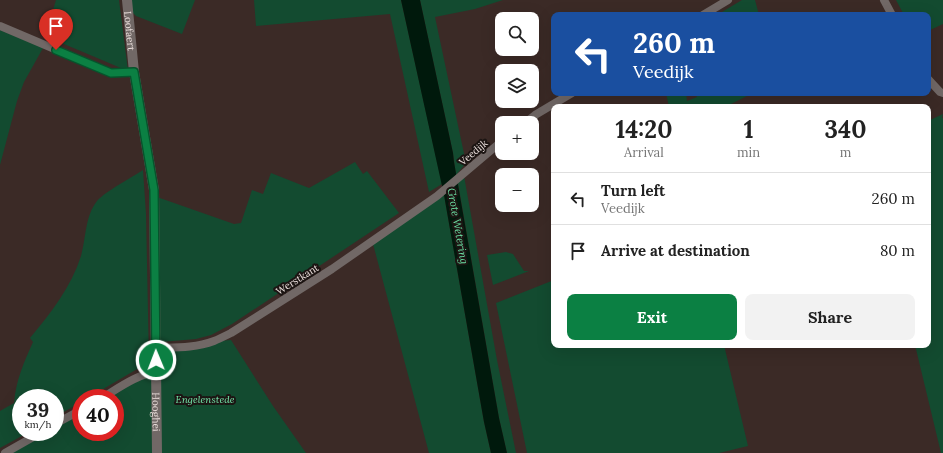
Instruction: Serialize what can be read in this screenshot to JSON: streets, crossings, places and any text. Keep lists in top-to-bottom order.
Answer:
{
  "streets": {
    "street": [
      "Loofaert",
      "Veedijk",
      "Werstkant",
      "Hooghei"
    ]
  },
  "crossings": [
    ["Loofaert", "Werstkant"],
    ["Loofaert", "Hooghei"],
    ["Veedijk", "Werstkant"]
  ],
  "water": ["Grote Wetering"],
  "parks": ["Engelenstede"],
  "page": {
    "map_buttons": ["+", "−"],
    "turn": ["260 m", "Veedijk"],
    "eta": [
      "14:20",
      "Arrival",
      "1",
      "min",
      "340",
      "m"
    ],
    "list": [
      {
        "name": "Turn left",
        "note": "Veedijk",
        "value": "260 m"
      },
      {
        "name": "Arrive at destination",
        "value": "80 m"
      }
    ],
    "buttons": ["Exit", "Share"],
    "speed": "39 km/h",
    "limit": "40"
  }
}
